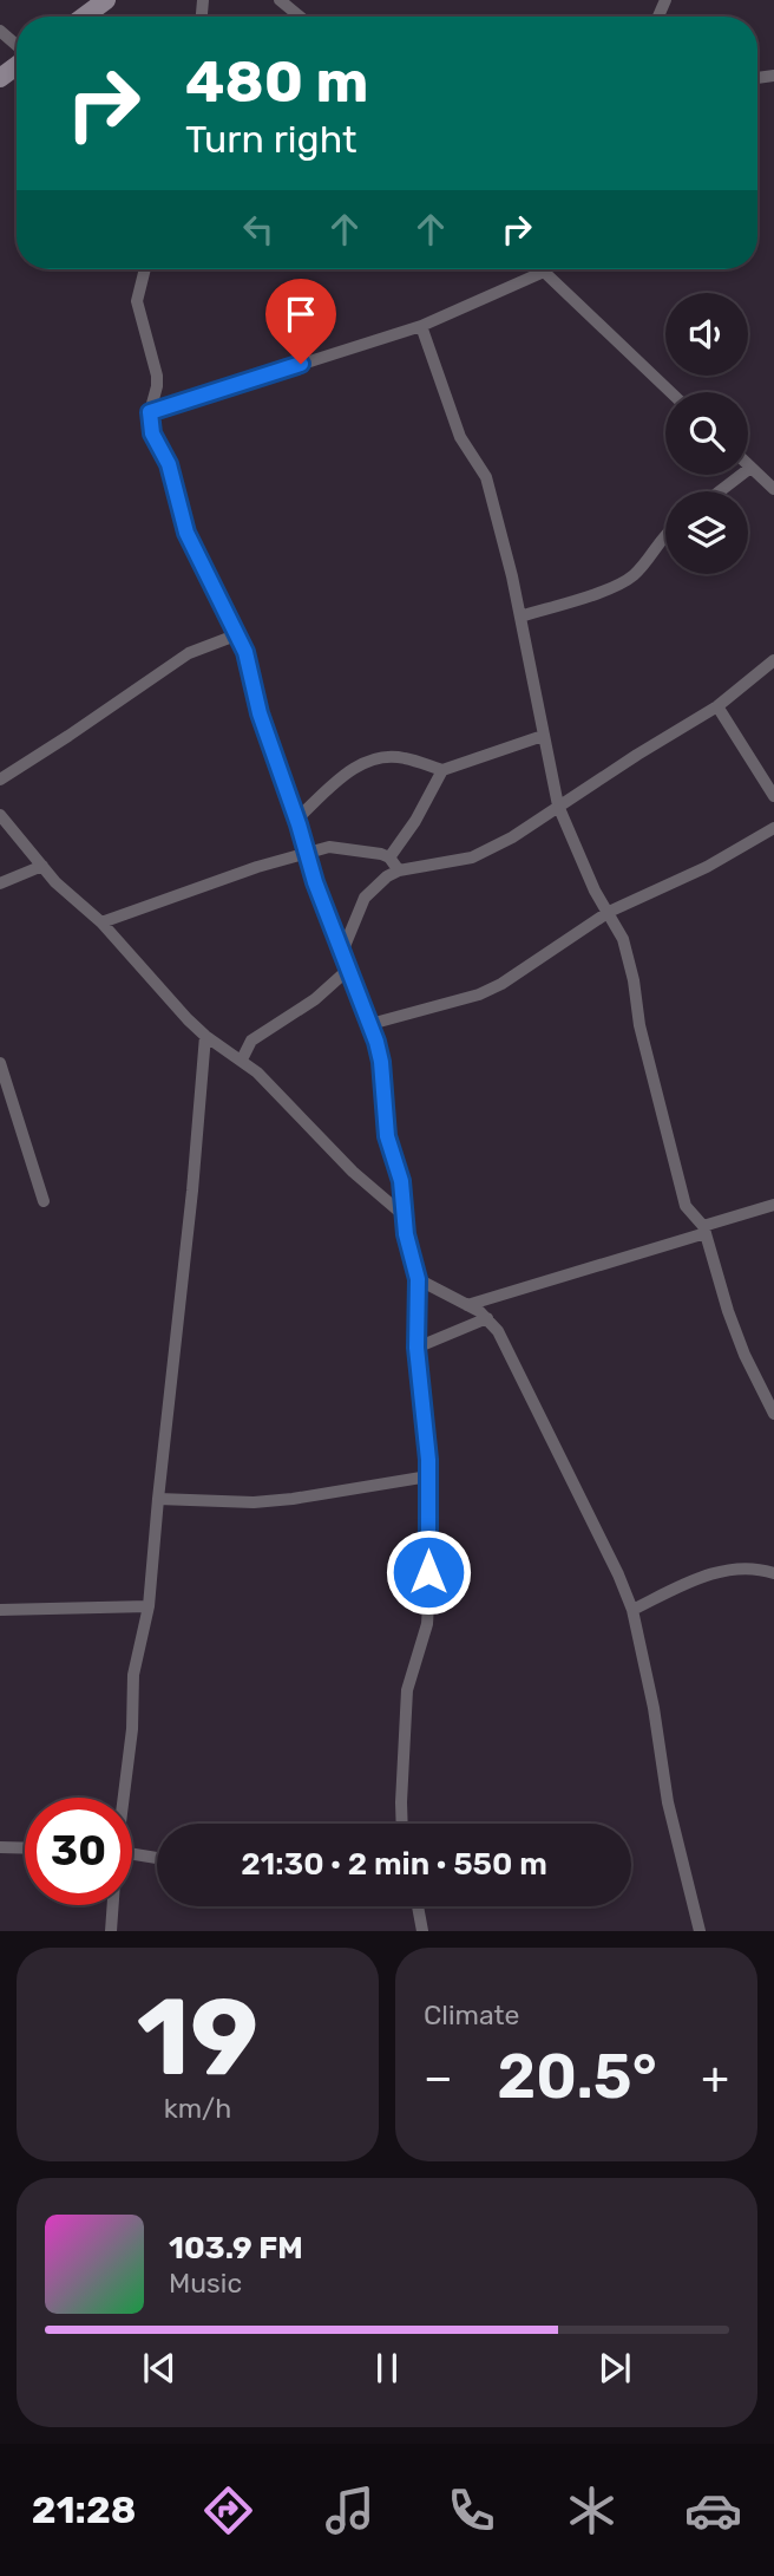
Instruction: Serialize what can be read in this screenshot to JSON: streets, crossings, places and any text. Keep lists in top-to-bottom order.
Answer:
{
  "page": {
    "turn": ["480 m", "Turn right"],
    "limit": "30",
    "trip": "21:30 · 2 min · 550 m",
    "tile": [
      ["19", "km/h"],
      "Climate"
    ],
    "heat": ["−", "20.5°", "+"],
    "song": ["103.9 FM", "Music"],
    "tabs": "21:28"
  }
}
